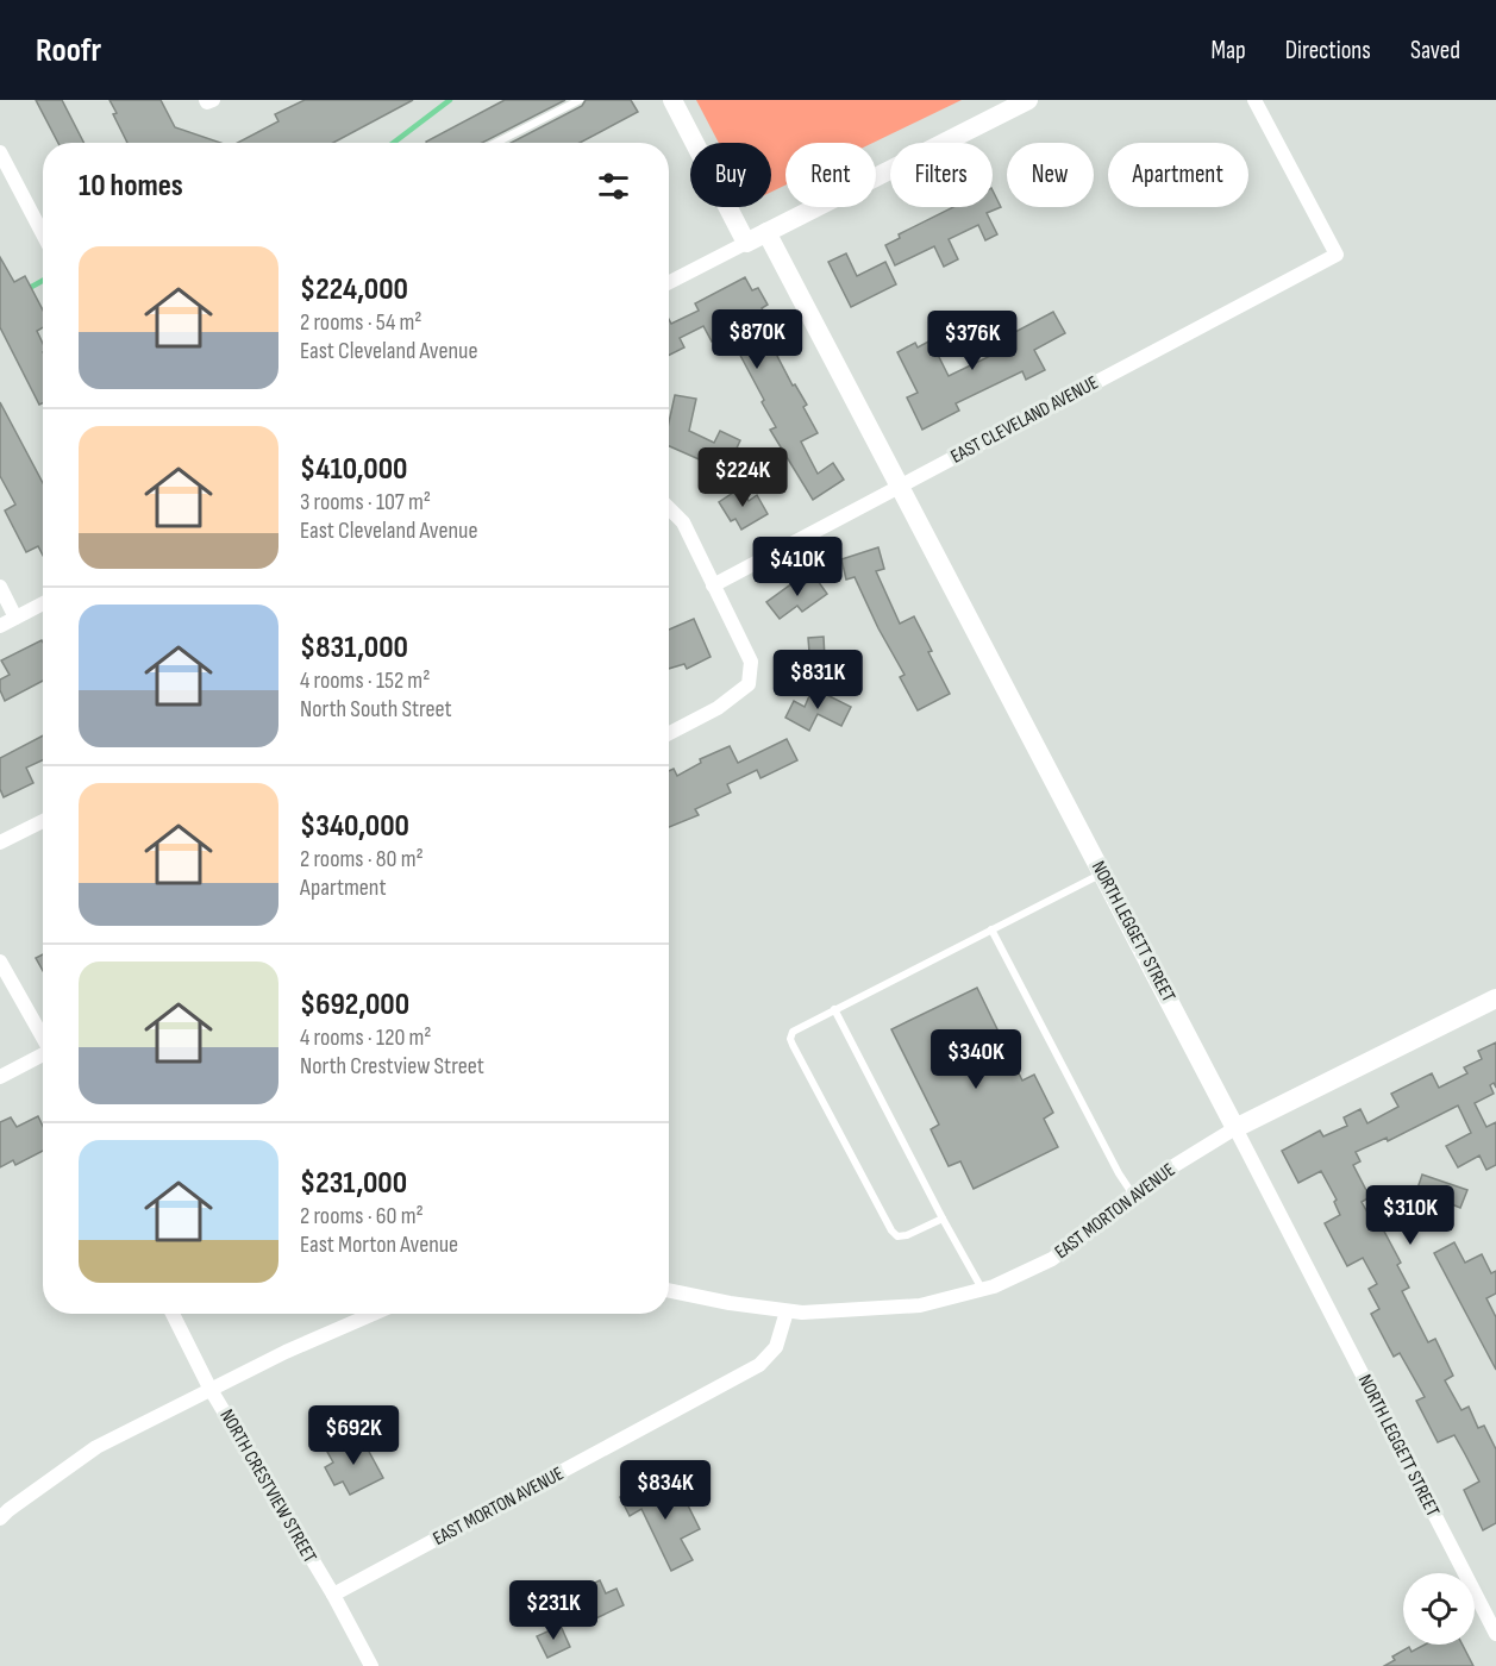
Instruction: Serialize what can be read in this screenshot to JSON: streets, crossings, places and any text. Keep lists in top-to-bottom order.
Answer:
{
  "streets": {
    "street": [
      "EAST CLEVELAND AVENUE",
      "NORTH LEGGETT STREET",
      "EAST MORTON AVENUE",
      "NORTH CRESTVIEW STREET"
    ]
  },
  "crossings": [
    ["EAST CLEVELAND AVENUE", "NORTH LEGGETT STREET"],
    ["NORTH LEGGETT STREET", "EAST MORTON AVENUE"],
    ["EAST MORTON AVENUE", "NORTH CRESTVIEW STREET"]
  ],
  "page": {
    "header": "Roofr",
    "nav": ["Map", "Directions", "Saved"],
    "chip": [
      "Buy",
      "Rent",
      "Filters",
      "New",
      "Apartment"
    ],
    "heading": "10 homes",
    "list": [
      {
        "name": "$224,000",
        "note": "2 rooms · 54 m² · East Cleveland Avenue"
      },
      {
        "name": "$410,000",
        "note": "3 rooms · 107 m² · East Cleveland Avenue"
      },
      {
        "name": "$831,000",
        "note": "4 rooms · 152 m² · North South Street"
      },
      {
        "name": "$340,000",
        "note": "2 rooms · 80 m² · Apartment"
      },
      {
        "name": "$692,000",
        "note": "4 rooms · 120 m² · North Crestview Street"
      },
      {
        "name": "$231,000",
        "note": "2 rooms · 60 m² · East Morton Avenue"
      }
    ],
    "price": [
      "$870K",
      "$376K",
      "$224K",
      "$410K",
      "$831K",
      "$340K",
      "$310K",
      "$692K",
      "$834K",
      "$231K"
    ]
  }
}
